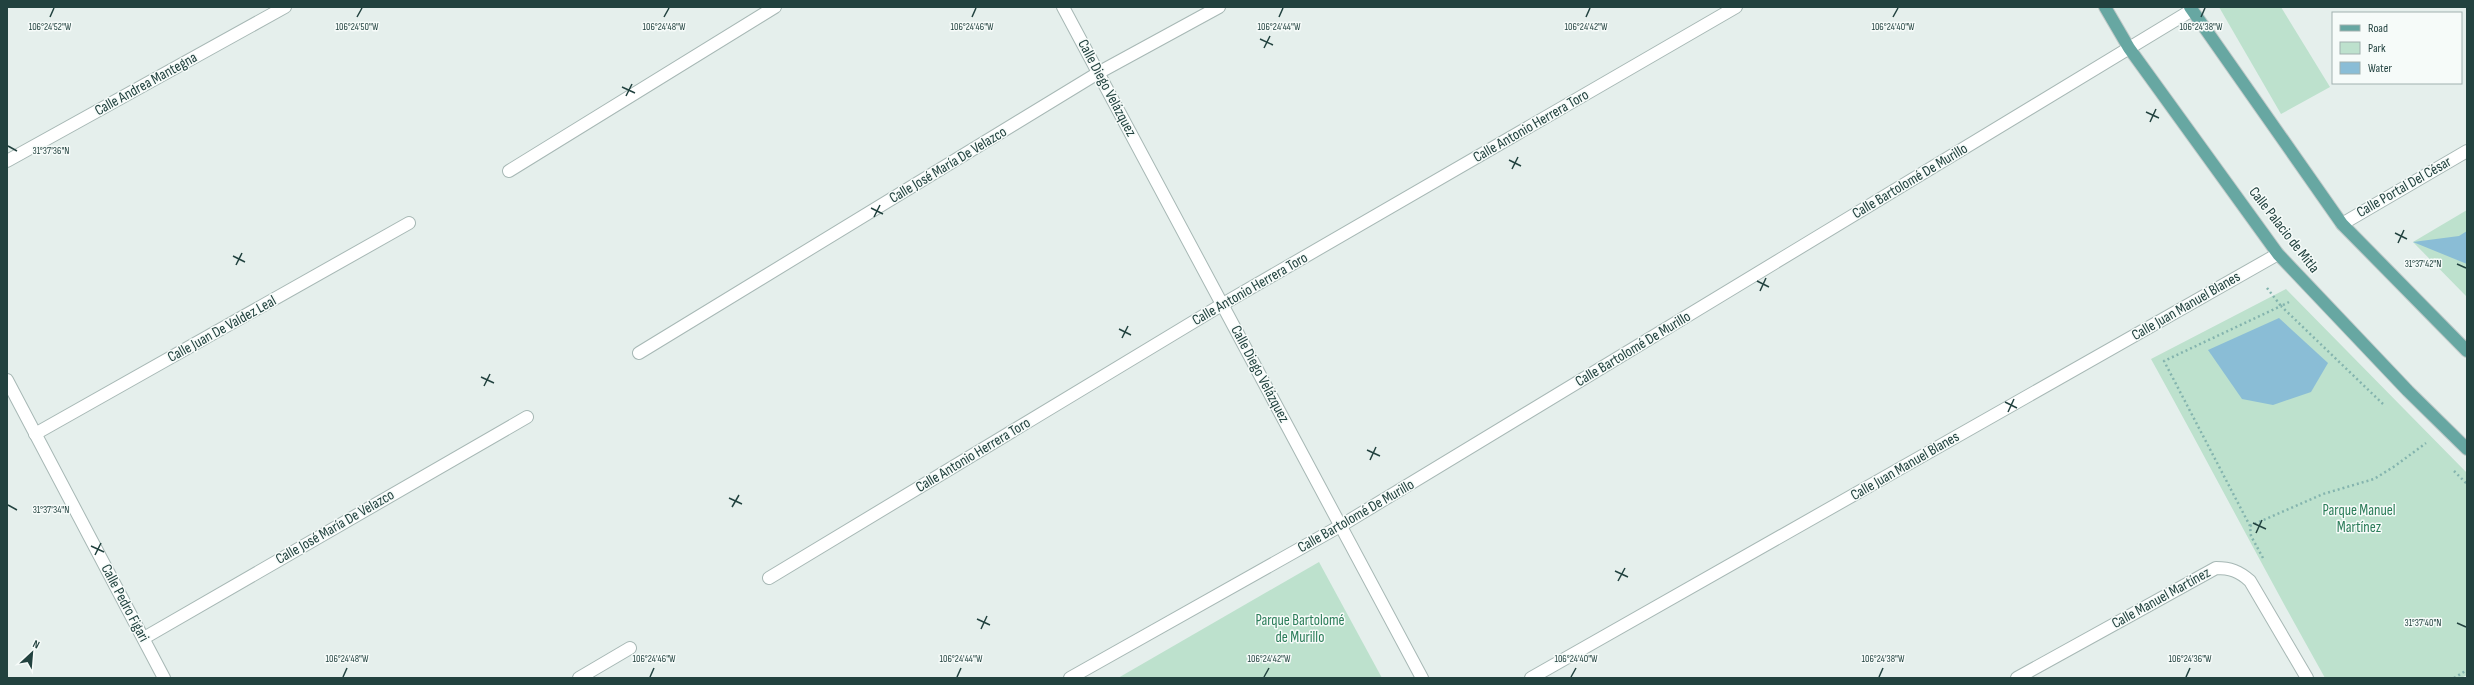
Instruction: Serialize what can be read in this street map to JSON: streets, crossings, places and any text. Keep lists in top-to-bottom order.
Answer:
{
  "streets": {
    "main road": ["Calle Palacio de Mitla"],
    "street": [
      "Calle Andrea Mantegna",
      "Calle Diego Velázquez",
      "Calle Antonio Herrera Toro",
      "Calle José María De Velazco",
      "Calle Bartolomé De Murillo",
      "Calle Portal Del César",
      "Calle Juan Manuel Blanes",
      "Calle Juan De Valdez Leal",
      "Calle Manuel Martínez",
      "Calle Pedro Figari"
    ]
  },
  "crossings": [
    ["Calle Diego Velázquez", "Calle Antonio Herrera Toro"],
    ["Calle Diego Velázquez", "Calle José María De Velazco"],
    ["Calle Diego Velázquez", "Calle Bartolomé De Murillo"],
    ["Calle José María De Velazco", "Calle Pedro Figari"],
    ["Calle Bartolomé De Murillo", "Calle Palacio de Mitla"],
    ["Calle Palacio de Mitla", "Calle Juan Manuel Blanes"],
    ["Calle Juan De Valdez Leal", "Calle Pedro Figari"]
  ],
  "parks": ["Parque Manuel Martínez", "Parque Bartolomé de Murillo"],
  "legend": ["Road", "Park", "Water"],
  "north": "top right",
  "coordinates": [
    "106°24'52\"W",
    "106°24'50\"W",
    "106°24'48\"W",
    "106°24'46\"W",
    "106°24'44\"W",
    "106°24'42\"W",
    "106°24'40\"W",
    "106°24'38\"W",
    "31°37'36\"N",
    "31°37'42\"N",
    "31°37'34\"N",
    "31°37'40\"N",
    "106°24'36\"W"
  ]
}
